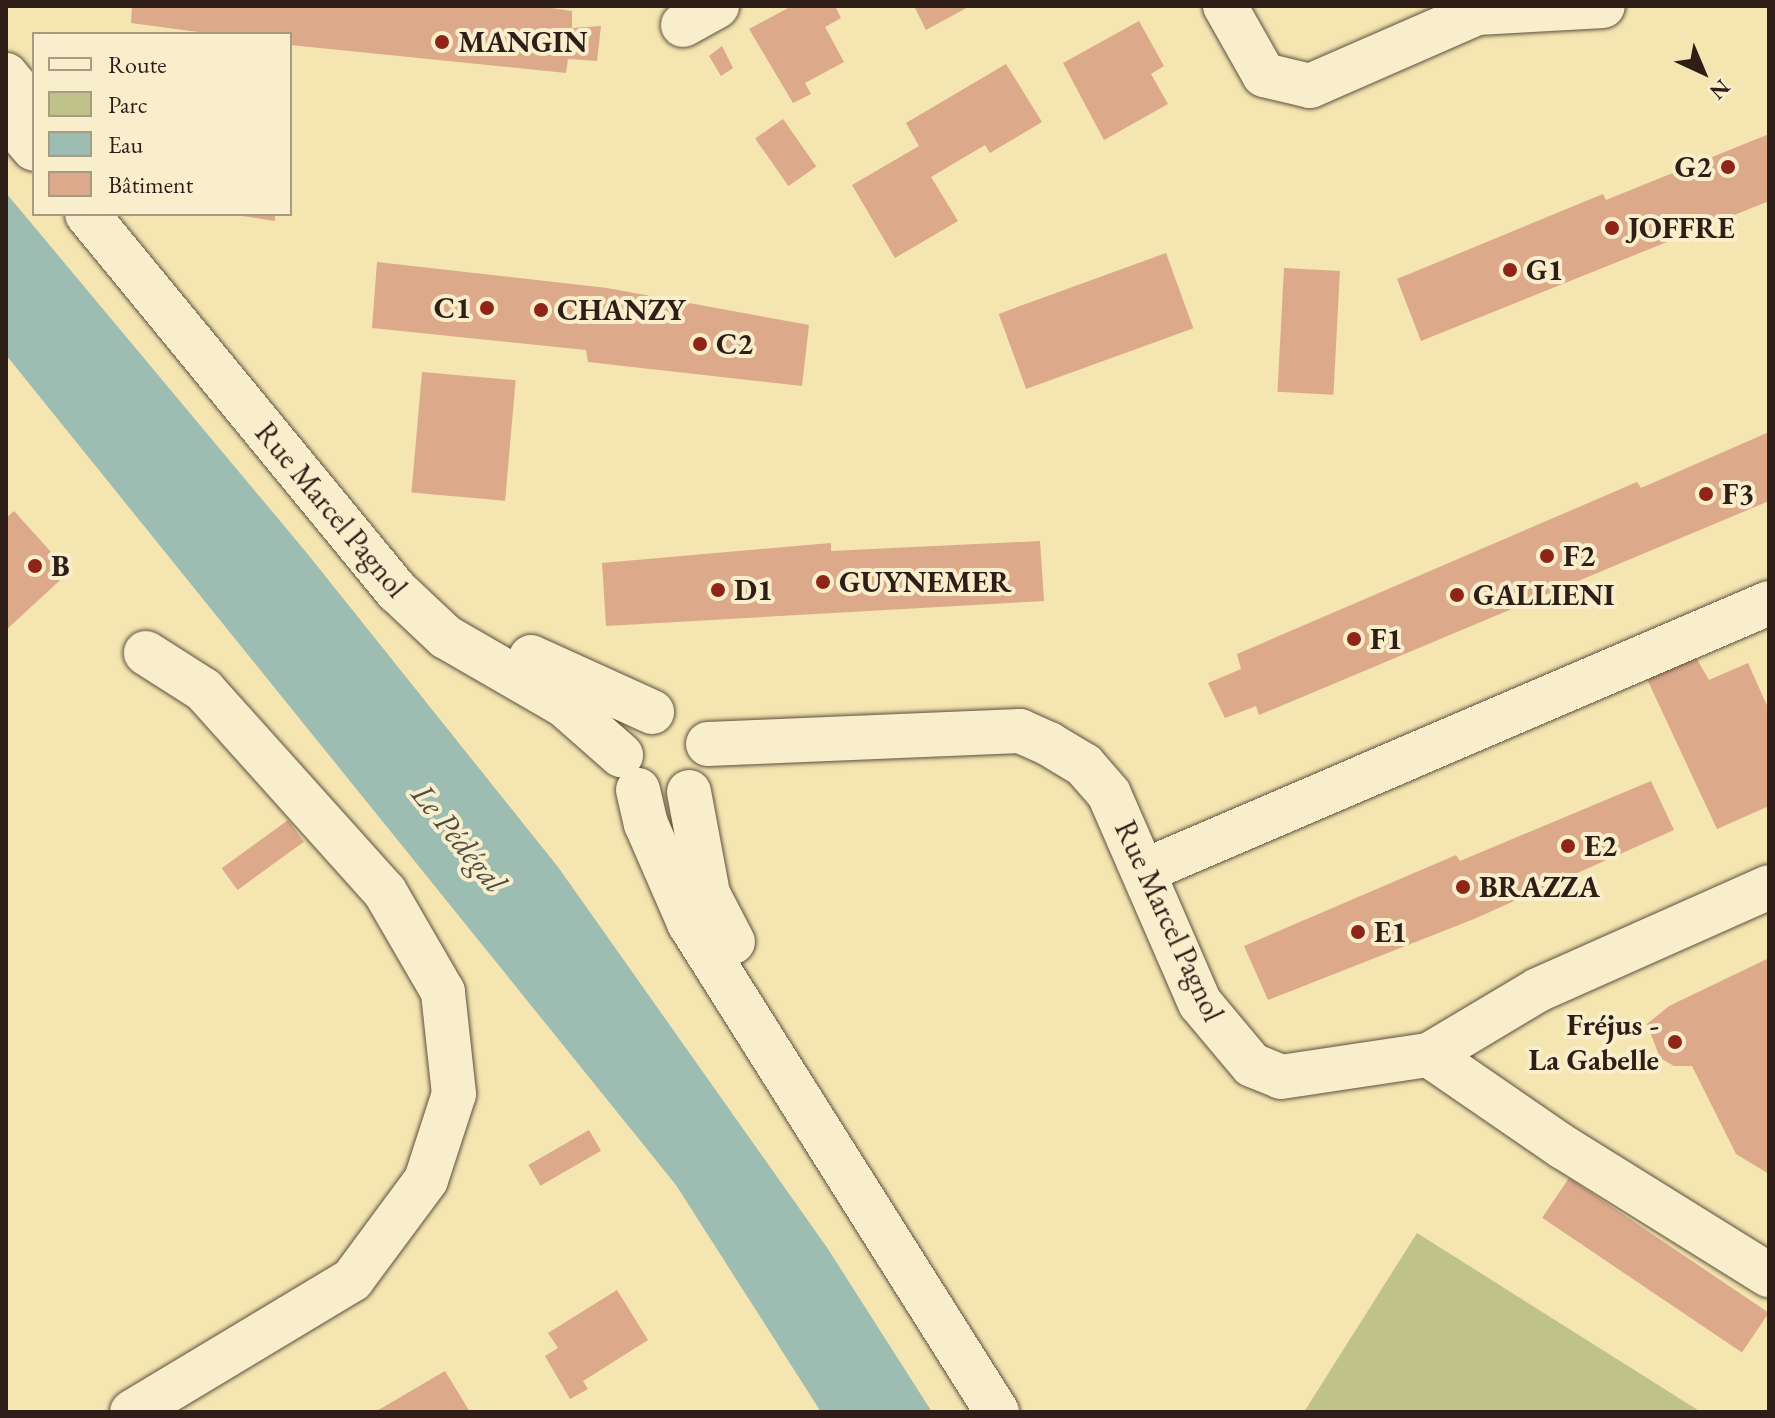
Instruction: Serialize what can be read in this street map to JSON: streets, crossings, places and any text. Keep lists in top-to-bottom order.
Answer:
{
  "streets": {
    "street": ["Rue Marcel Pagnol"]
  },
  "water": ["Le Pédégal"],
  "places": [
    "MANGIN",
    "G2",
    "JOFFRE",
    "G1",
    "C1",
    "CHANZY",
    "C2",
    "F3",
    "F2",
    "B",
    "GUYNEMER",
    "D1",
    "GALLIENI",
    "F1",
    "E2",
    "BRAZZA",
    "E1",
    "Fréjus - La Gabelle"
  ],
  "legend": [
    "Route",
    "Parc",
    "Eau",
    "Bâtiment"
  ],
  "north": "bottom right"
}
